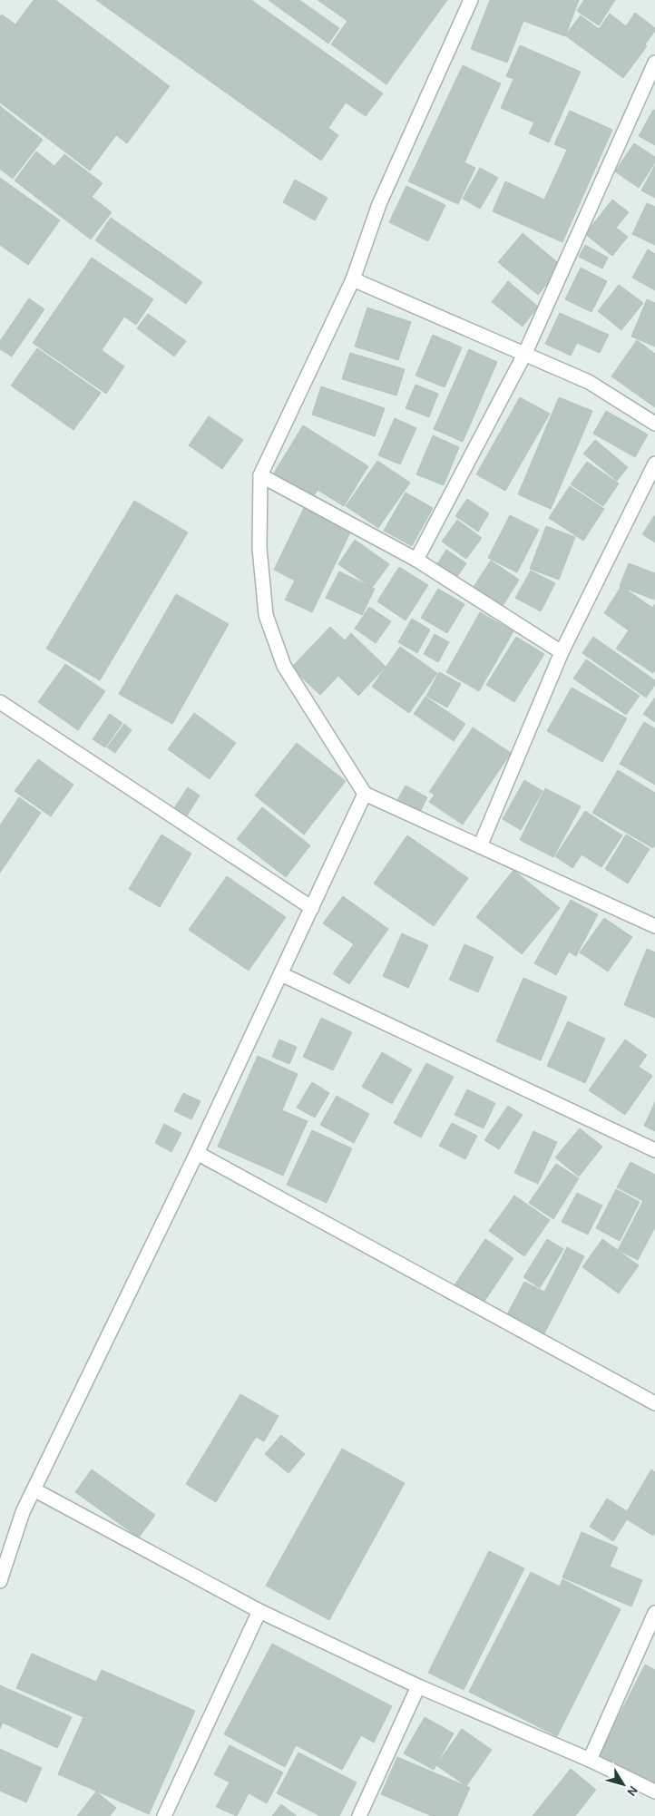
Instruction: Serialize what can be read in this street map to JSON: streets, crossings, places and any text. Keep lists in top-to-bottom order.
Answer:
{
  "north": "bottom right"
}
